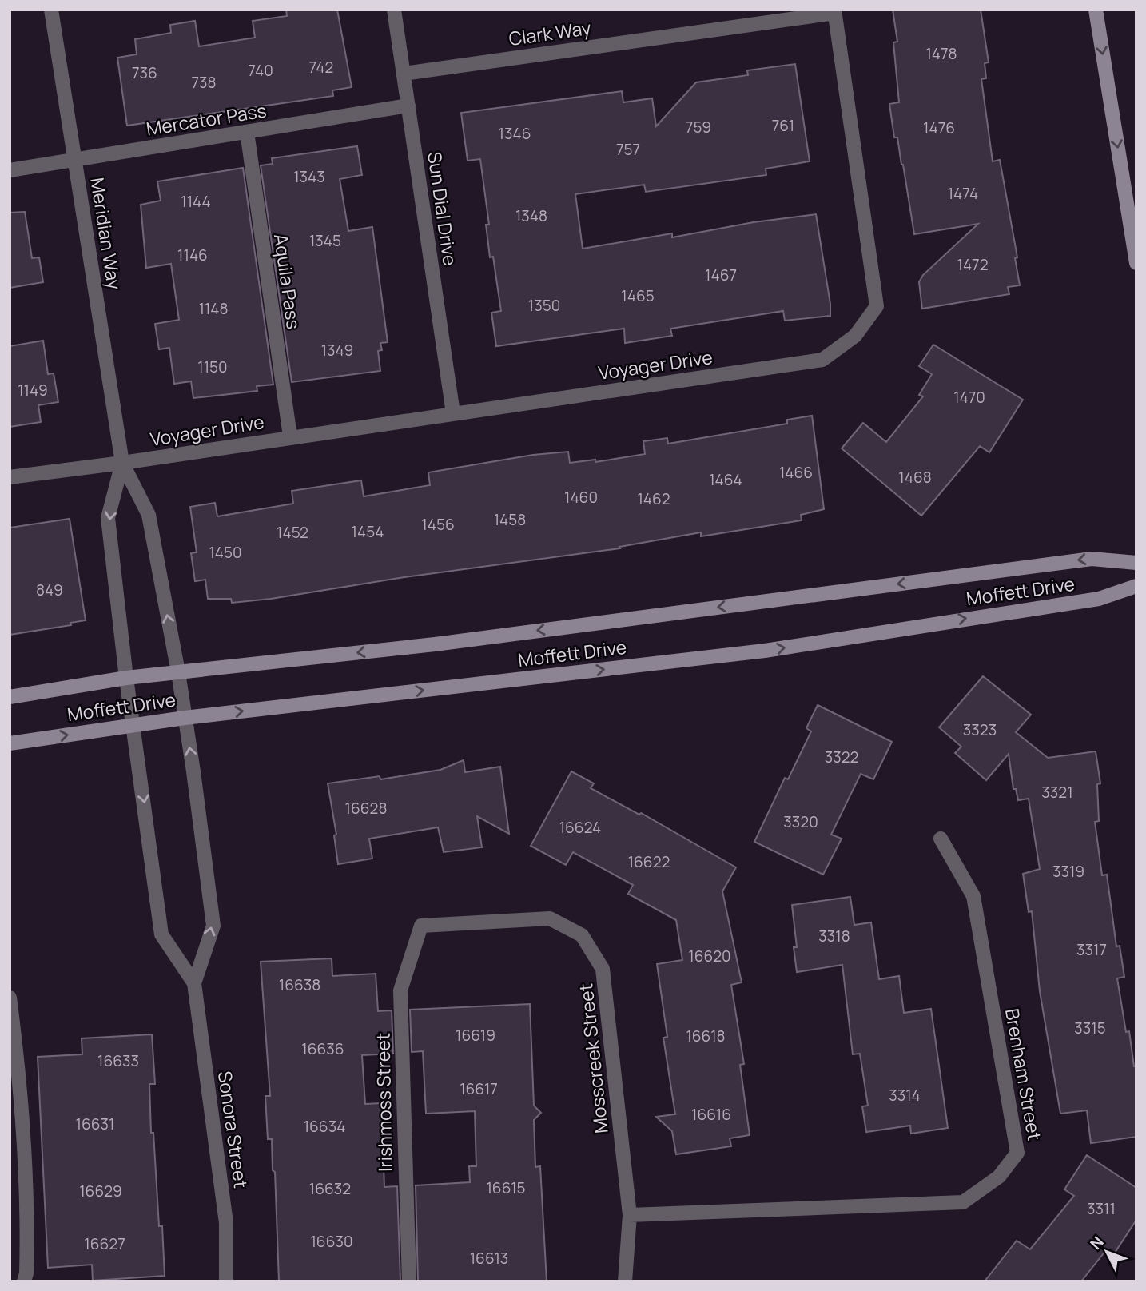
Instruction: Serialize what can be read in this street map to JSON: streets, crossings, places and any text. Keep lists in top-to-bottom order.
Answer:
{
  "streets": {
    "street": [
      "Clark Way",
      "Mercator Pass",
      "Sun Dial Drive",
      "Meridian Way",
      "Aquila Pass",
      "Voyager Drive",
      "Moffett Drive",
      "Mosscreek Street",
      "Brenham Street",
      "Irishmoss Street",
      "Sonora Street"
    ]
  },
  "crossings": [
    ["Clark Way", "Sun Dial Drive"],
    ["Clark Way", "Voyager Drive"],
    ["Mercator Pass", "Sun Dial Drive"],
    ["Mercator Pass", "Meridian Way"],
    ["Mercator Pass", "Aquila Pass"],
    ["Sun Dial Drive", "Voyager Drive"],
    ["Meridian Way", "Voyager Drive"],
    ["Meridian Way", "Moffett Drive"],
    ["Meridian Way", "Sonora Street"],
    ["Aquila Pass", "Voyager Drive"],
    ["Moffett Drive", "Sonora Street"],
    ["Mosscreek Street", "Brenham Street"],
    ["Mosscreek Street", "Irishmoss Street"]
  ],
  "house_numbers": [
    "1478",
    "742",
    "740",
    "736",
    "738",
    "761",
    "759",
    "1476",
    "1346",
    "757",
    "1343",
    "1474",
    "1144",
    "1348",
    "1345",
    "1146",
    "1472",
    "1467",
    "1465",
    "1350",
    "1148",
    "1349",
    "1150",
    "1149",
    "1470",
    "1466",
    "1468",
    "1464",
    "1460",
    "1462",
    "1458",
    "1456",
    "1454",
    "1452",
    "1450",
    "849",
    "3323",
    "3322",
    "3321",
    "16628",
    "3320",
    "16624",
    "16622",
    "3319",
    "3318",
    "3317",
    "16620",
    "16638",
    "3315",
    "16619",
    "16618",
    "16636",
    "16633",
    "16617",
    "3314",
    "16616",
    "16631",
    "16634",
    "16615",
    "16632",
    "16629",
    "3311",
    "16630",
    "16627",
    "16613"
  ],
  "north": "top left"
}
